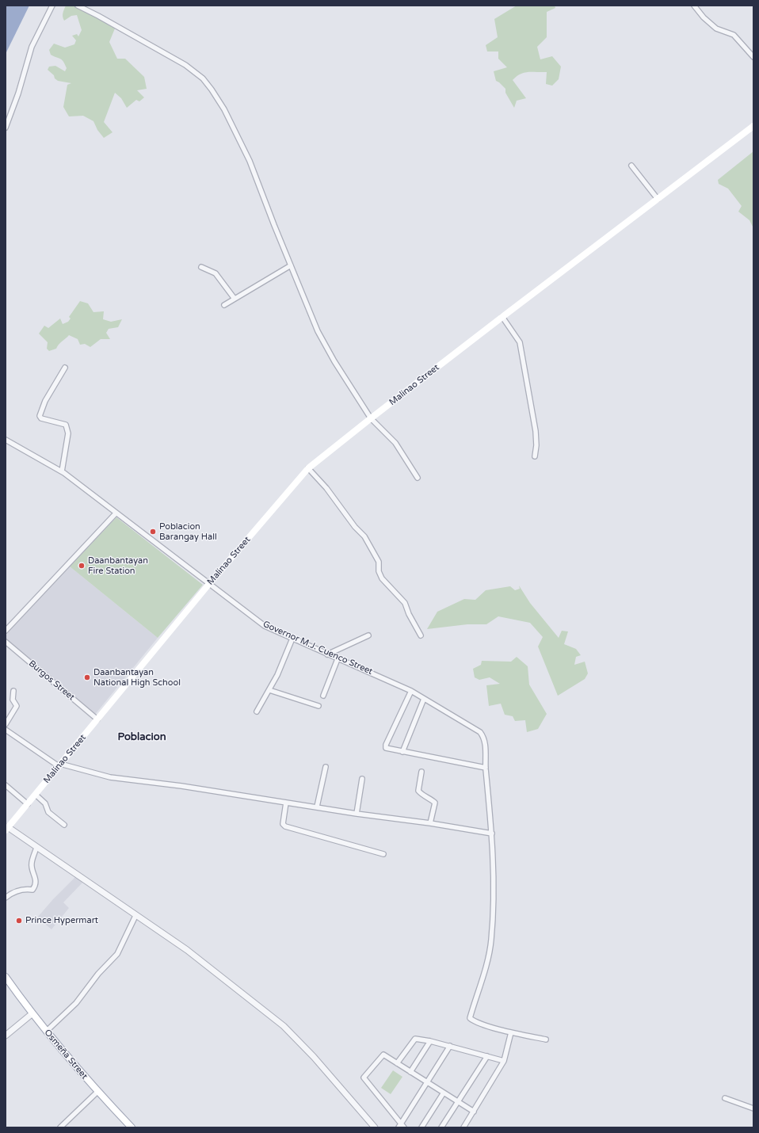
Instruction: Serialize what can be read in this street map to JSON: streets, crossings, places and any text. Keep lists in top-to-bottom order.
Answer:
{
  "streets": {
    "main road": ["Malinao Street", "Osmeña Street"],
    "street": ["Governor M.J. Cuenco Street", "Burgos Street"]
  },
  "crossings": [
    ["Malinao Street", "Governor M.J. Cuenco Street"],
    ["Malinao Street", "Burgos Street"]
  ],
  "districts": ["Poblacion"],
  "places": [
    "Poblacion Barangay Hall",
    "Daanbantayan Fire Station",
    "Daanbantayan National High School",
    "Prince Hypermart"
  ]
}
